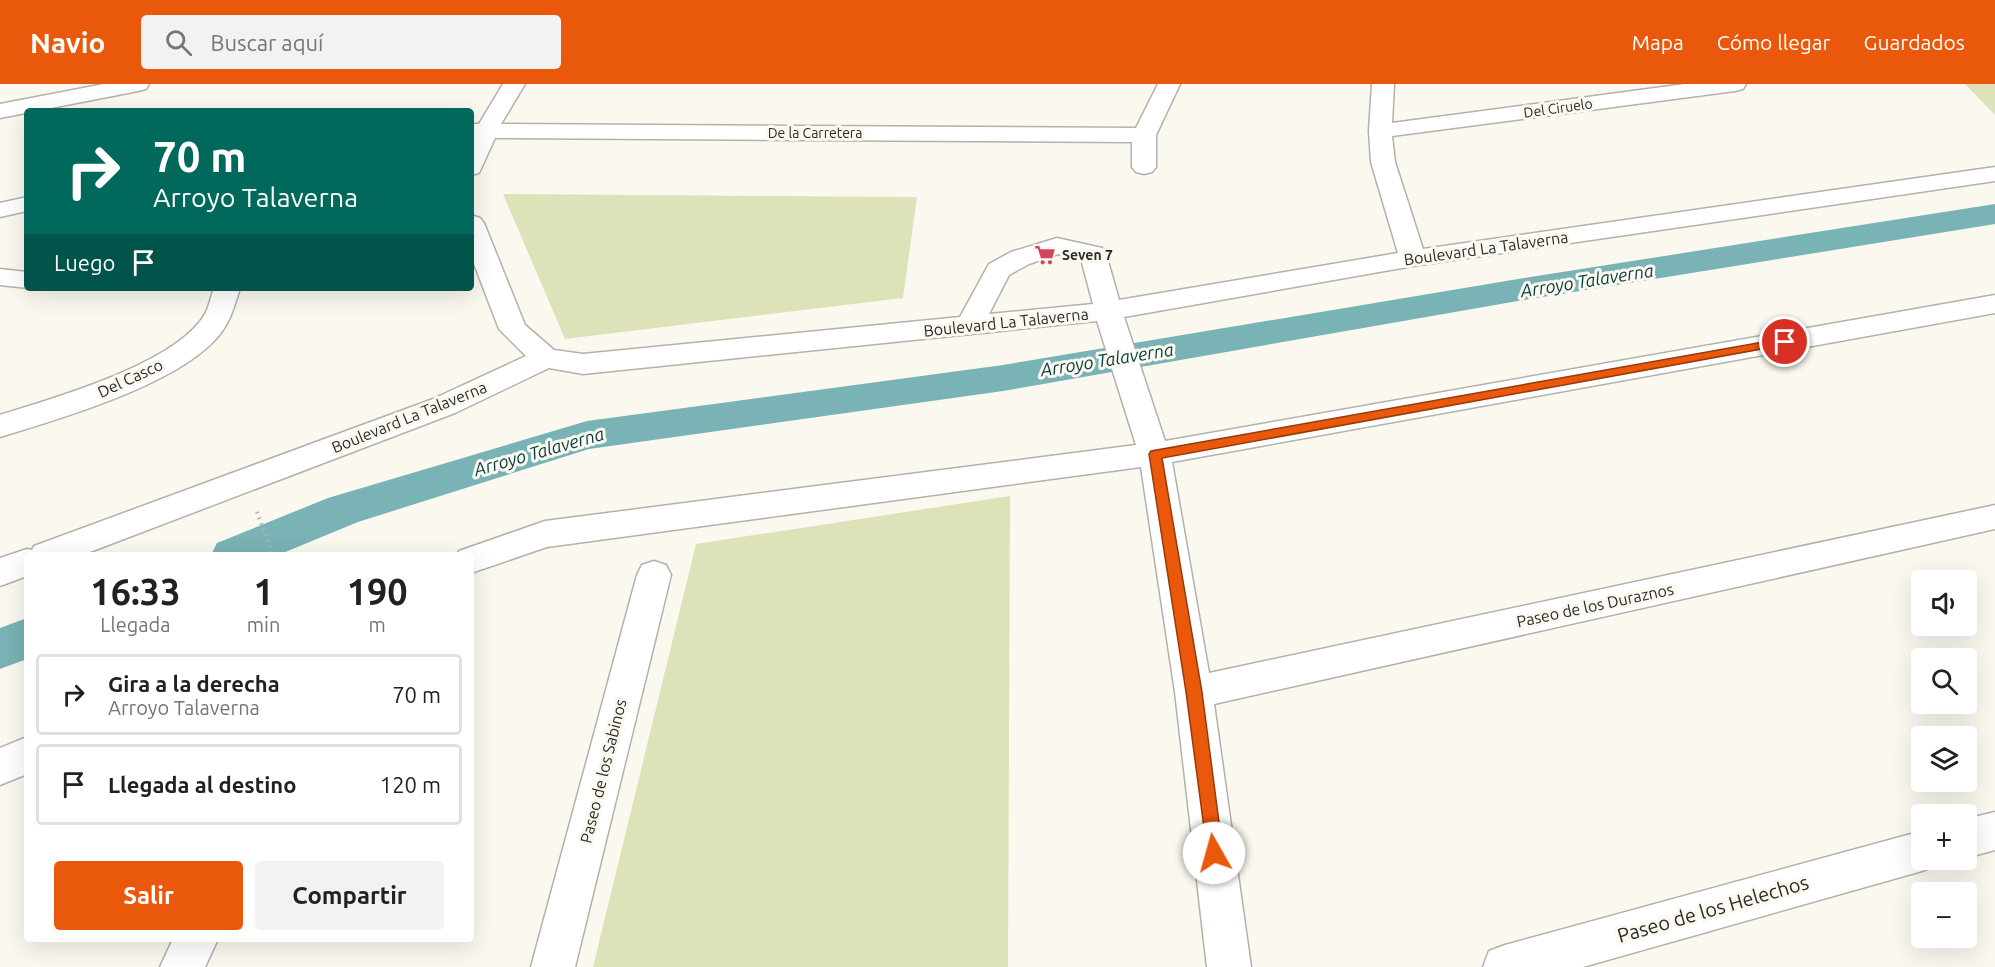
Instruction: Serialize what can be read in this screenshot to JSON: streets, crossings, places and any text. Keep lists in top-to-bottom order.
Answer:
{
  "streets": {
    "street": [
      "Del Ciruelo",
      "De la Carretera",
      "Boulevard La Talaverna",
      "Del Casco",
      "Paseo de los Duraznos",
      "Paseo de los Sabinos",
      "Paseo de los Helechos"
    ]
  },
  "water": ["Arroyo Talaverna"],
  "places": {
    "supermarket": ["Seven 7"]
  },
  "page": {
    "header": "Navio",
    "search": "Buscar aquí",
    "nav": ["Mapa", "Cómo llegar", "Guardados"],
    "turn": ["70 m", "Arroyo Talaverna"],
    "then": "Luego",
    "eta": [
      "16:33",
      "Llegada",
      "1",
      "min",
      "190",
      "m"
    ],
    "map_buttons": ["+", "−"],
    "list": [
      {
        "name": "Gira a la derecha",
        "note": "Arroyo Talaverna",
        "value": "70 m"
      },
      {
        "name": "Llegada al destino",
        "value": "120 m"
      }
    ],
    "buttons": ["Salir", "Compartir"]
  }
}
